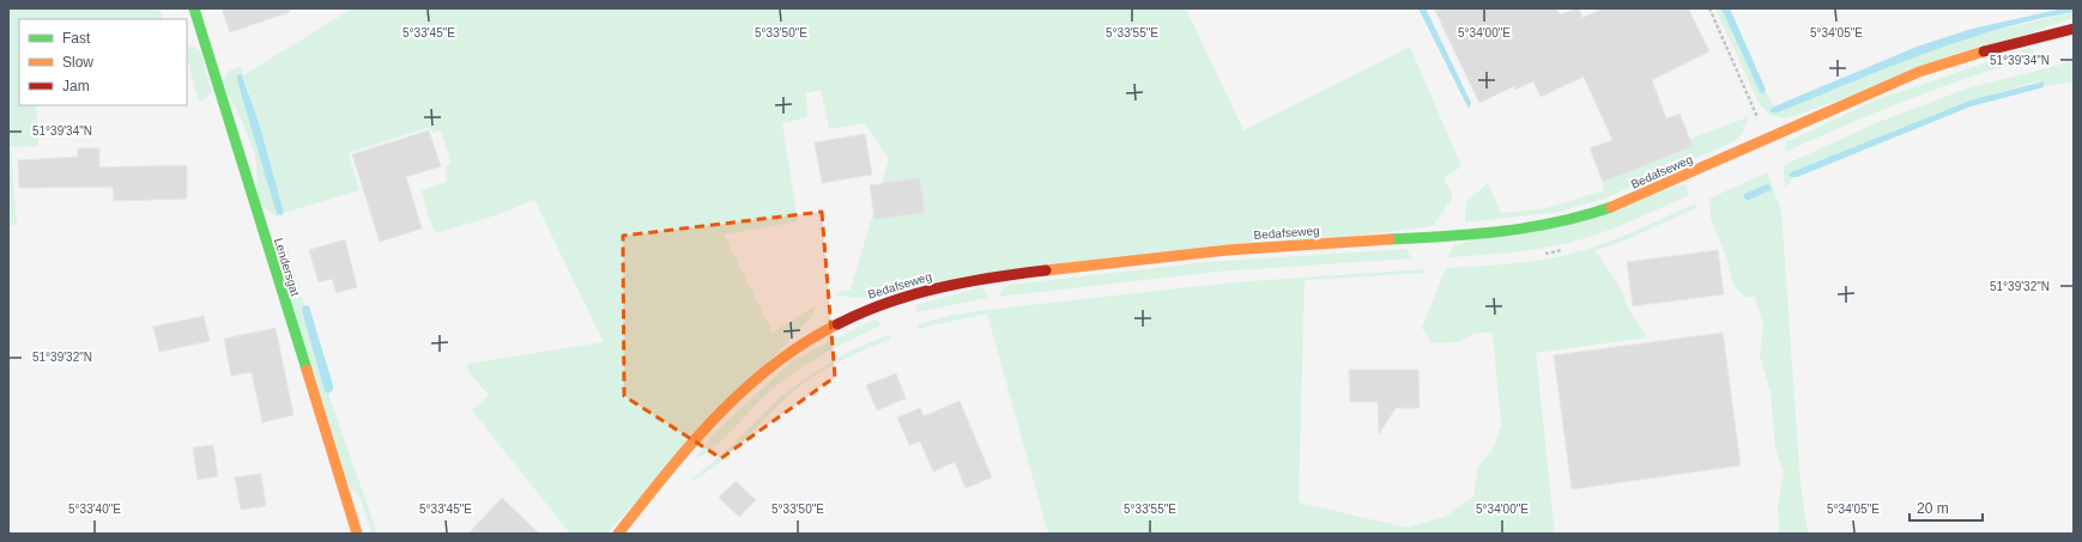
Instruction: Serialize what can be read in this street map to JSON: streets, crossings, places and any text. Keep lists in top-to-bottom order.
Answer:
{
  "streets": {
    "street": ["Bedafseweg", "Lendersgat"]
  },
  "legend": ["Fast", "Slow", "Jam"],
  "scale_bar": "20 m",
  "coordinates": [
    "5°33'45\"E",
    "5°33'50\"E",
    "5°33'55\"E",
    "5°34'00\"E",
    "5°34'05\"E",
    "51°39'34\"N",
    "51°39'32\"N",
    "5°33'40\"E"
  ]
}
